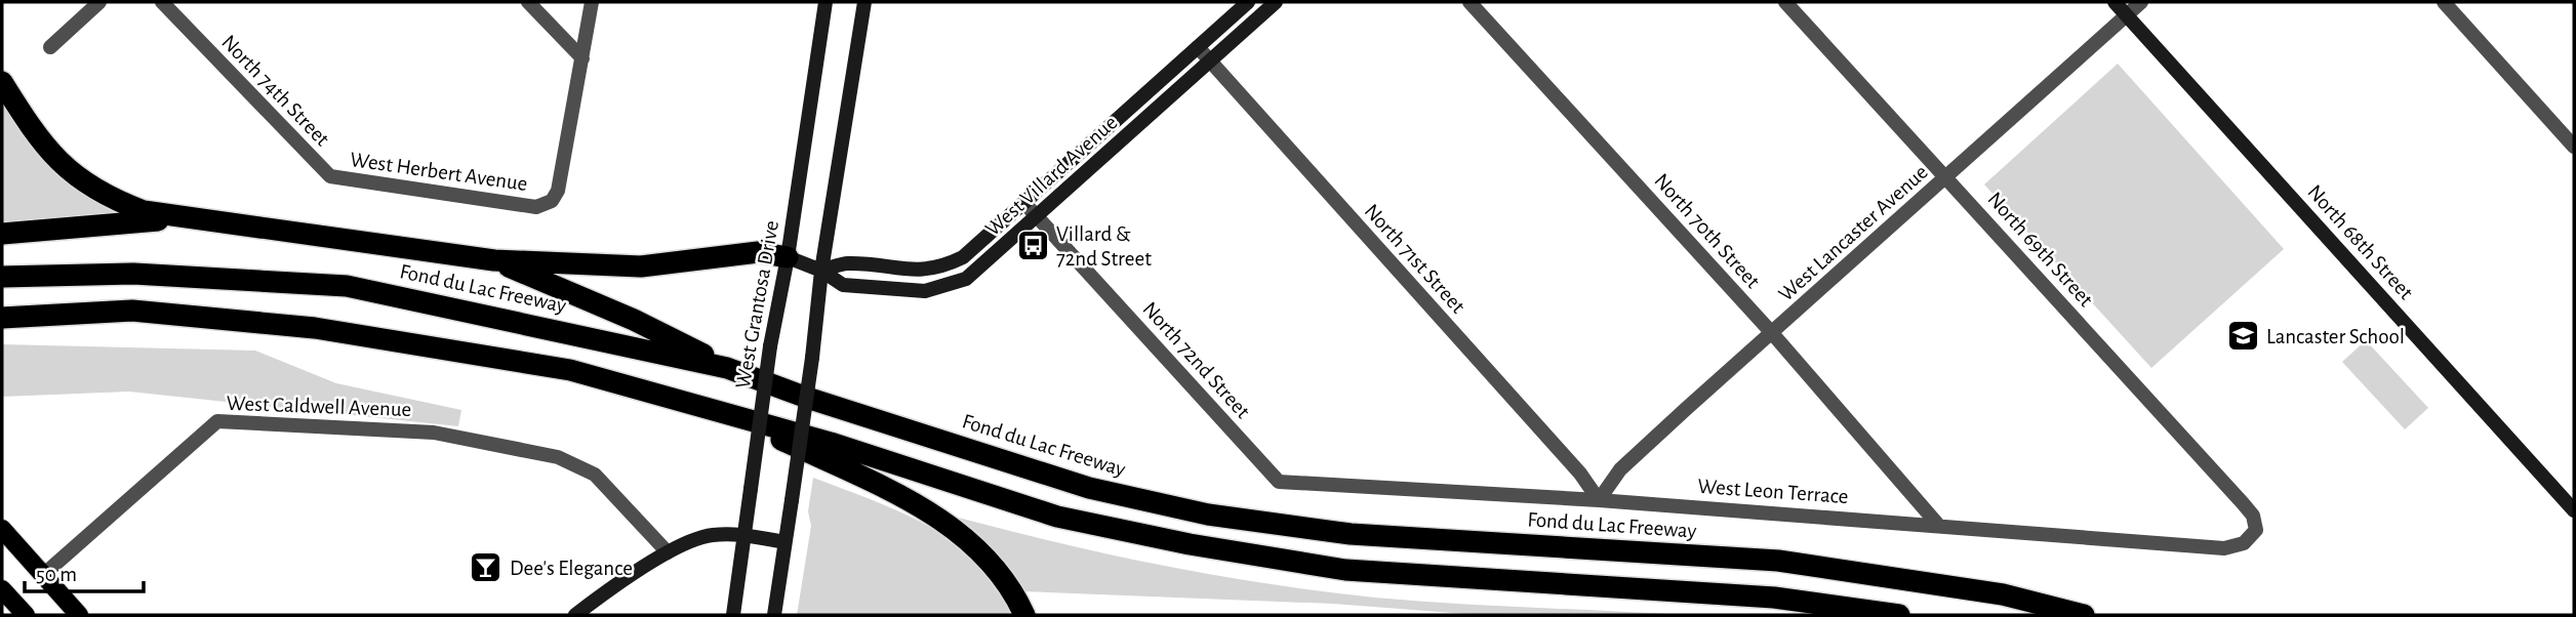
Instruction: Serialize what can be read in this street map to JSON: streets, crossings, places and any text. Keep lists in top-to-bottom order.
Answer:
{
  "streets": {
    "highway": ["Fond du Lac Freeway"],
    "street": [
      "North 74th Street",
      "West Herbert Avenue",
      "West Villard Avenue",
      "North 70th Street",
      "West Lancaster Avenue",
      "North 68th Street",
      "North 69th Street",
      "North 71st Street",
      "West Grantosa Drive",
      "North 72nd Street",
      "West Caldwell Avenue",
      "West Leon Terrace"
    ]
  },
  "crossings": [
    ["North 74th Street", "West Herbert Avenue"],
    ["West Villard Avenue", "North 71st Street"],
    ["West Villard Avenue", "West Grantosa Drive"],
    ["West Villard Avenue", "North 72nd Street"],
    ["North 70th Street", "West Lancaster Avenue"],
    ["North 70th Street", "West Leon Terrace"],
    ["West Lancaster Avenue", "North 68th Street"],
    ["West Lancaster Avenue", "North 69th Street"],
    ["West Lancaster Avenue", "North 71st Street"],
    ["West Lancaster Avenue", "West Leon Terrace"],
    ["North 69th Street", "West Leon Terrace"],
    ["North 71st Street", "West Leon Terrace"],
    ["North 72nd Street", "West Leon Terrace"]
  ],
  "places": {
    "bus stop": ["Villard & 72nd Street"],
    "school or university": ["Lancaster School"],
    "bar": ["Dee's Elegance"]
  },
  "scale_bar": "50 m"
}
